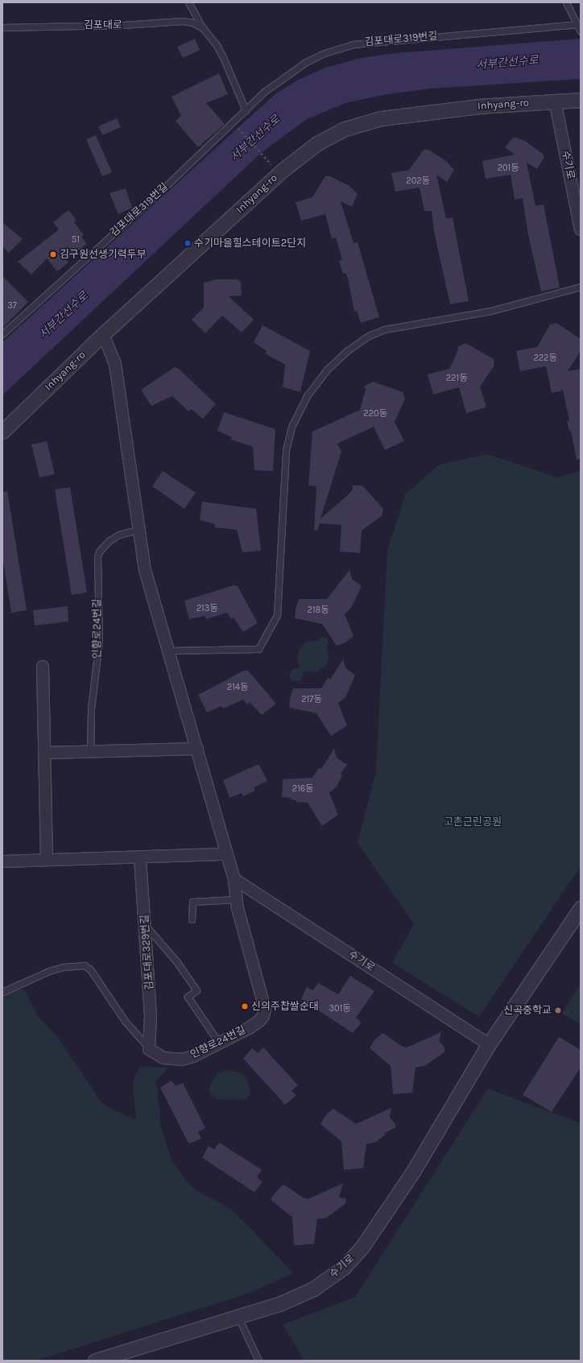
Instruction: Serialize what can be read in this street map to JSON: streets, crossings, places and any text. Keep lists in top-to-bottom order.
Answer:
{
  "streets": {
    "street": [
      "Inhyang-ro",
      "수기로",
      "인향로24번길",
      "김포대로329번길"
    ],
    "lane": ["김포대로", "김포대로319번길"]
  },
  "crossings": [
    ["Inhyang-ro", "수기로"],
    ["Inhyang-ro", "인향로24번길"],
    ["수기로", "인향로24번길"],
    ["인향로24번길", "김포대로329번길"]
  ],
  "water": ["서부간선수로"],
  "parks": ["고촌근린공원"],
  "places": [
    "수기마을힐스테이트2단지",
    "김구원선생기력두부",
    "신의주찹쌀순대",
    "신곡중학교"
  ],
  "house_numbers": [
    "201동",
    "202동",
    "51",
    "37",
    "222동",
    "221동",
    "220동",
    "213동",
    "218동",
    "214동",
    "217동",
    "216동",
    "301동"
  ]
}
